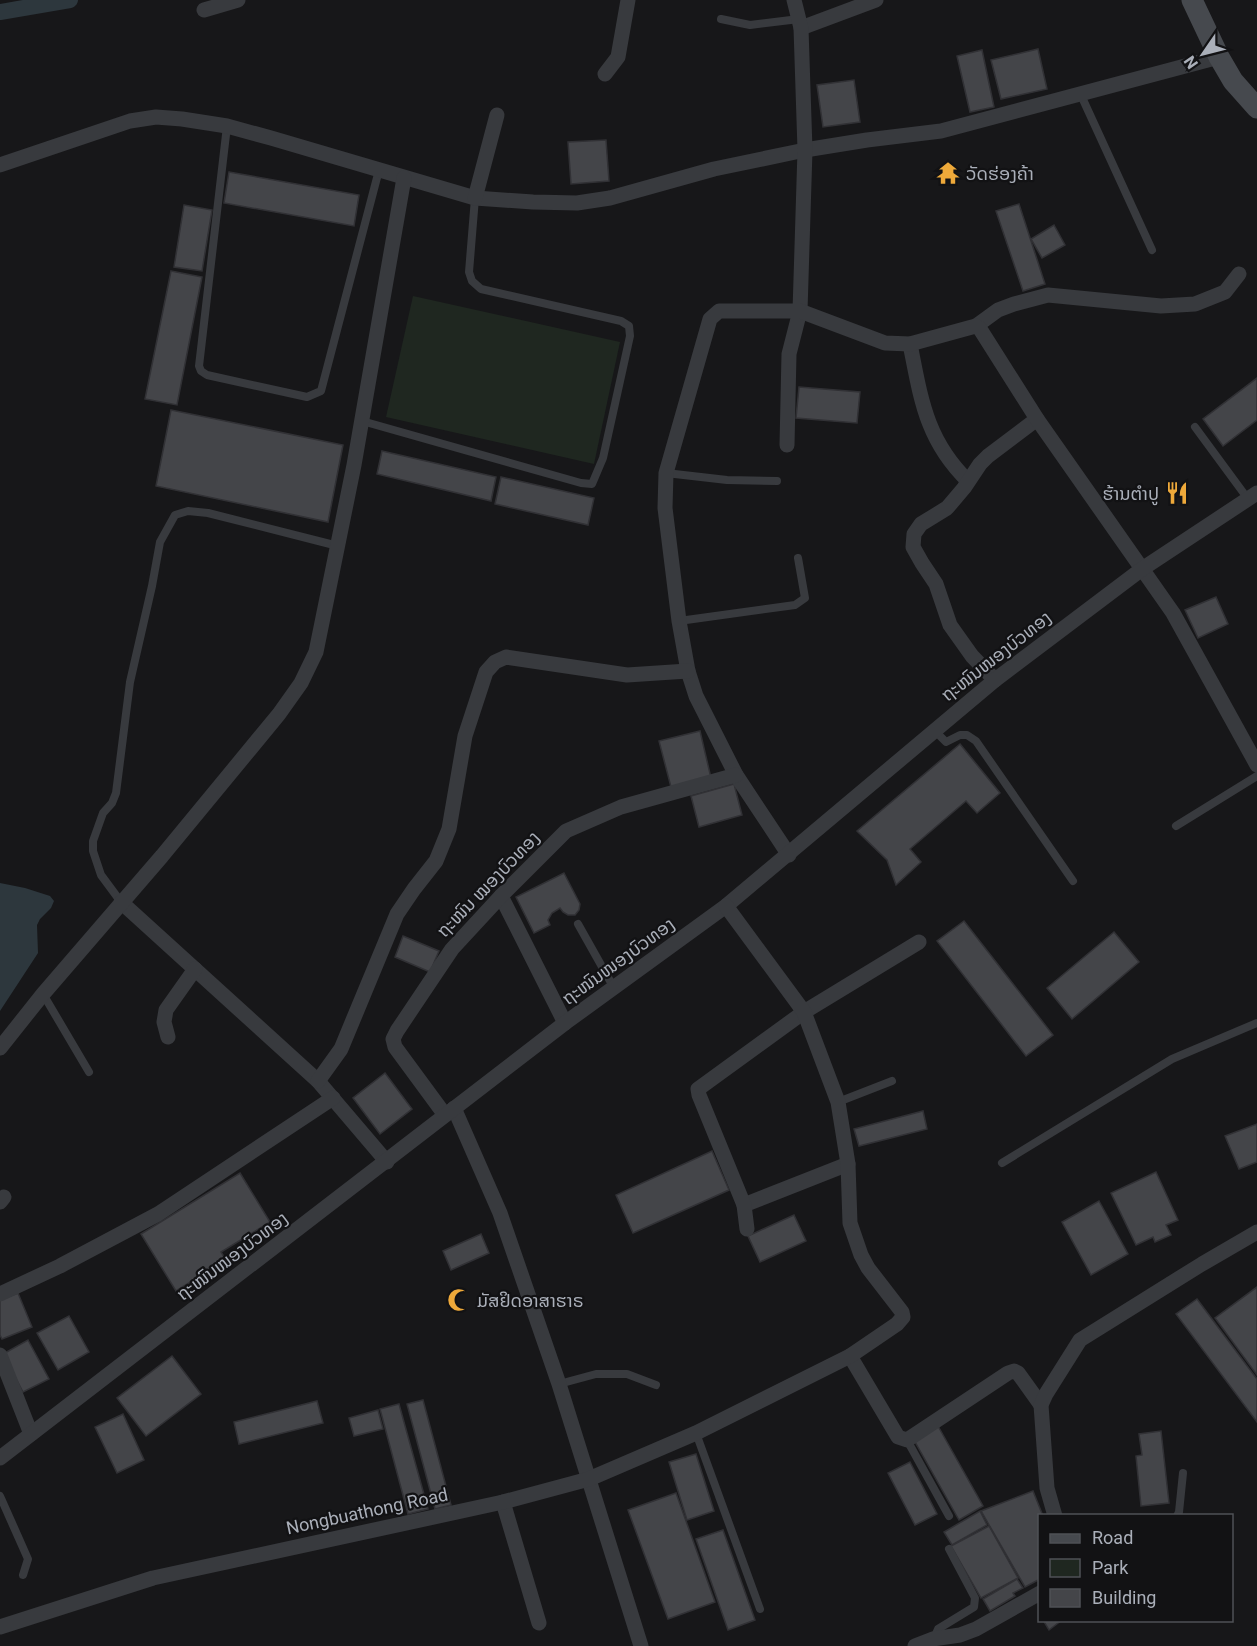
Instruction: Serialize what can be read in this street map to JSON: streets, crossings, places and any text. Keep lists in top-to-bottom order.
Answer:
{
  "streets": {
    "street": ["ຖະໜົນໜອງບົວທອງ", "ຖະໜົນ ໝອງບົວທອງ", "Nongbuathong Road"]
  },
  "crossings": [
    ["ຖະໜົນໜອງບົວທອງ", "ຖະໜົນ ໝອງບົວທອງ"]
  ],
  "places": {
    "temple": ["ວັດຮ່ອງຄ້າ"],
    "restaurant": ["ຮ້ານຕຳປູ"],
    "mosque": ["ມັສຢິດອາສາຮາຣ"]
  },
  "legend": ["Road", "Park", "Building"],
  "north": "bottom left"
}
